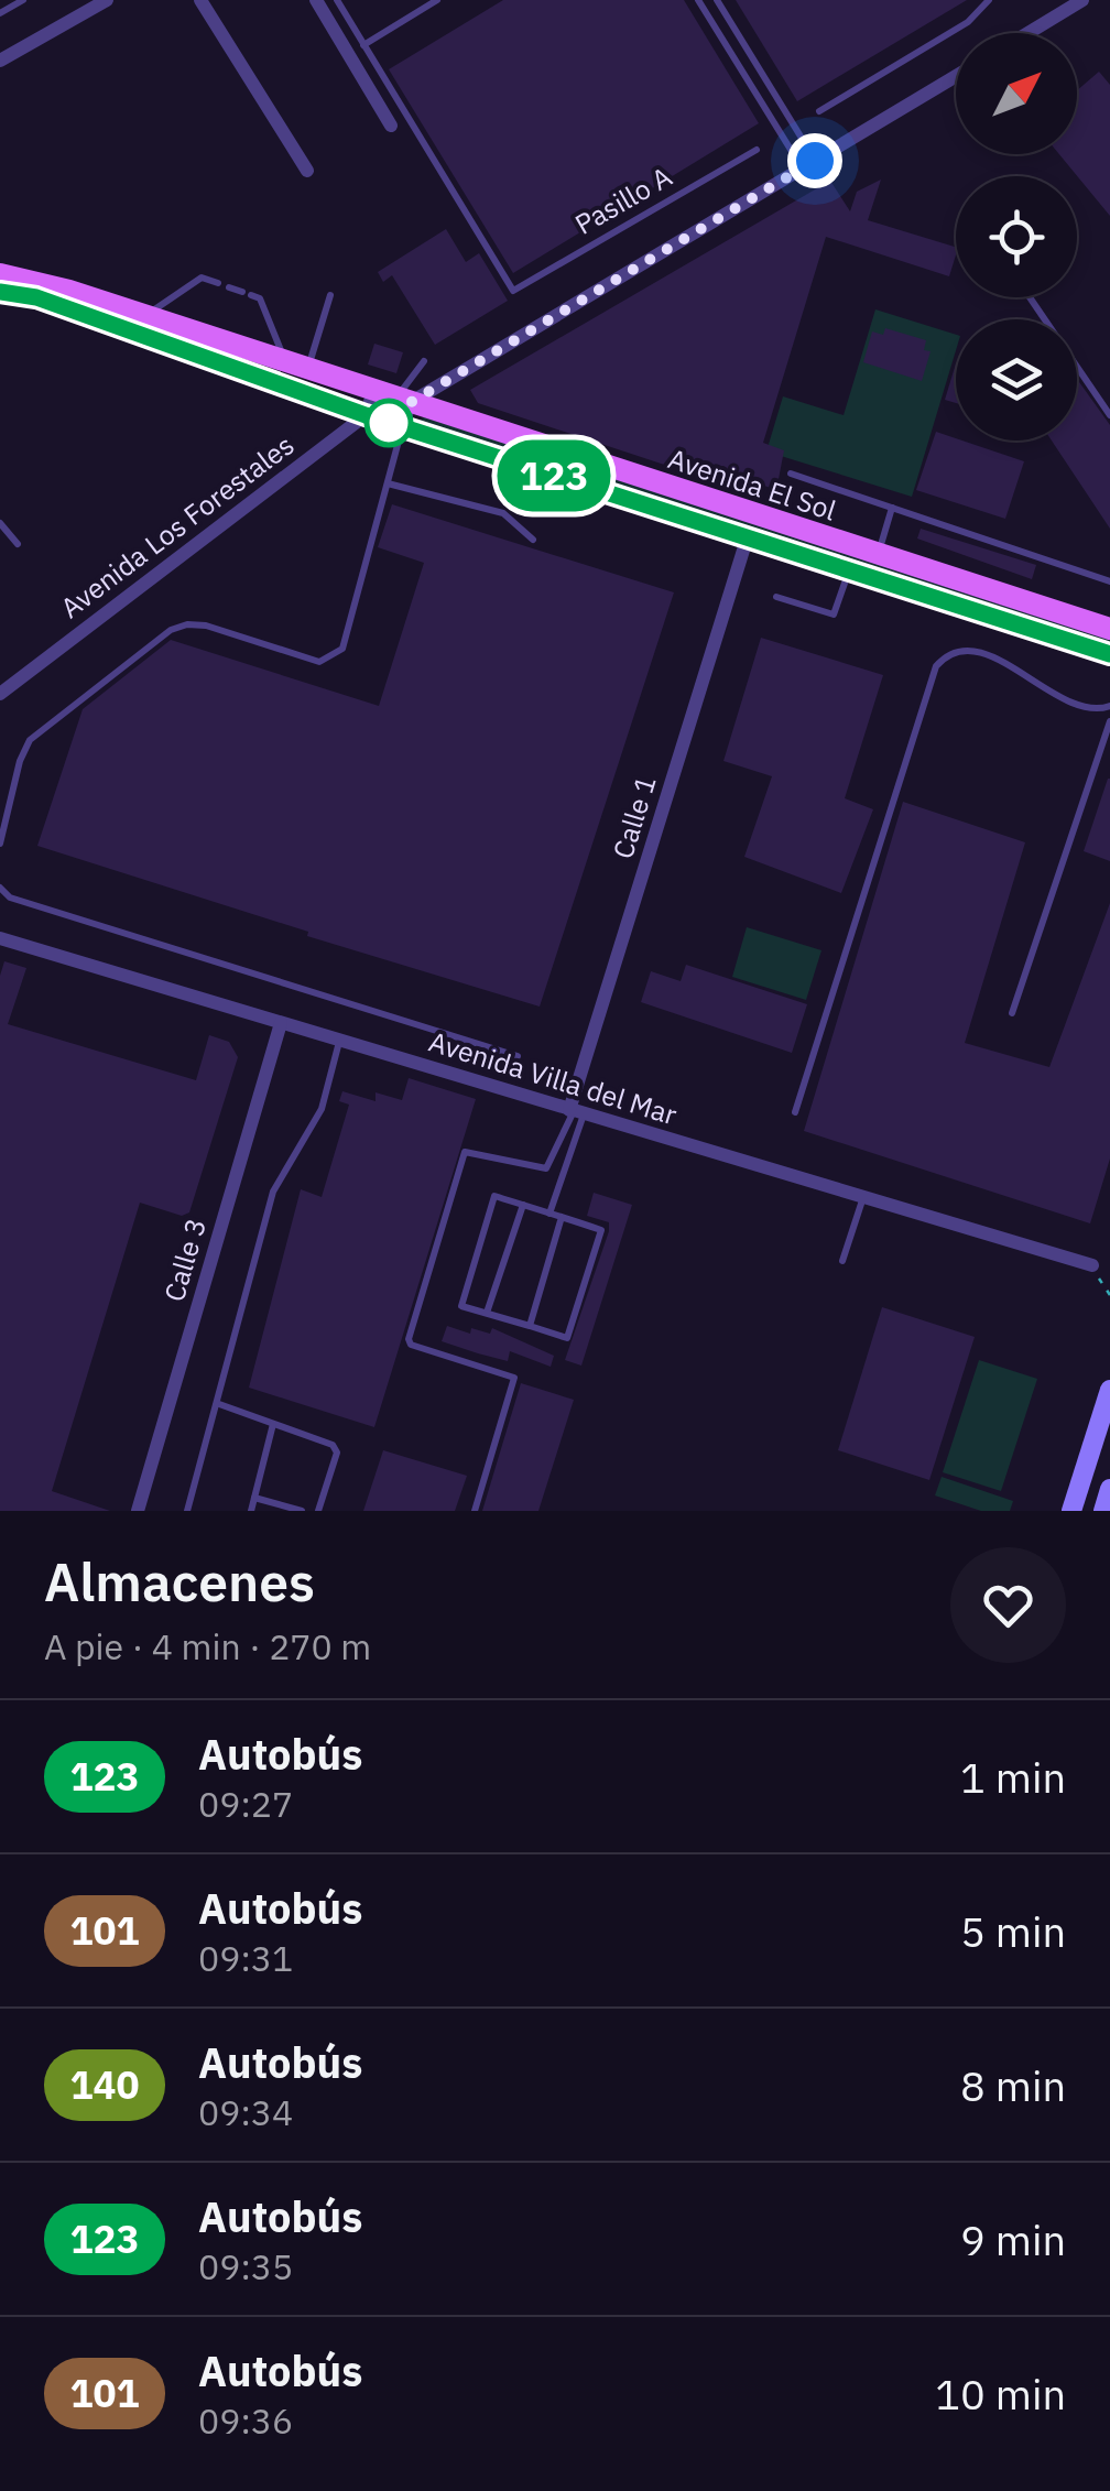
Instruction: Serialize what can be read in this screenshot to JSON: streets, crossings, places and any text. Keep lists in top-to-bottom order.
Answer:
{
  "streets": {
    "main road": ["Avenida El Sol"],
    "street": [
      "Avenida Los Forestales",
      "Calle 1",
      "Avenida Villa del Mar",
      "Calle 3"
    ],
    "lane": ["Pasillo A"]
  },
  "crossings": [
    ["Avenida El Sol", "Avenida Los Forestales"],
    ["Avenida El Sol", "Calle 1"],
    ["Calle 1", "Avenida Villa del Mar"],
    ["Avenida Villa del Mar", "Calle 3"]
  ],
  "lines": ["bus line 123"],
  "north": "top right",
  "page": {
    "on_map": "123",
    "heading": ["Almacenes", "A pie · 4 min · 270 m"],
    "list": [
      {
        "mark": "123",
        "name": "Autobús",
        "note": "09:27",
        "value": "1 min"
      },
      {
        "mark": "101",
        "name": "Autobús",
        "note": "09:31",
        "value": "5 min"
      },
      {
        "mark": "140",
        "name": "Autobús",
        "note": "09:34",
        "value": "8 min"
      },
      {
        "mark": "123",
        "name": "Autobús",
        "note": "09:35",
        "value": "9 min"
      },
      {
        "mark": "101",
        "name": "Autobús",
        "note": "09:36",
        "value": "10 min"
      }
    ]
  }
}
